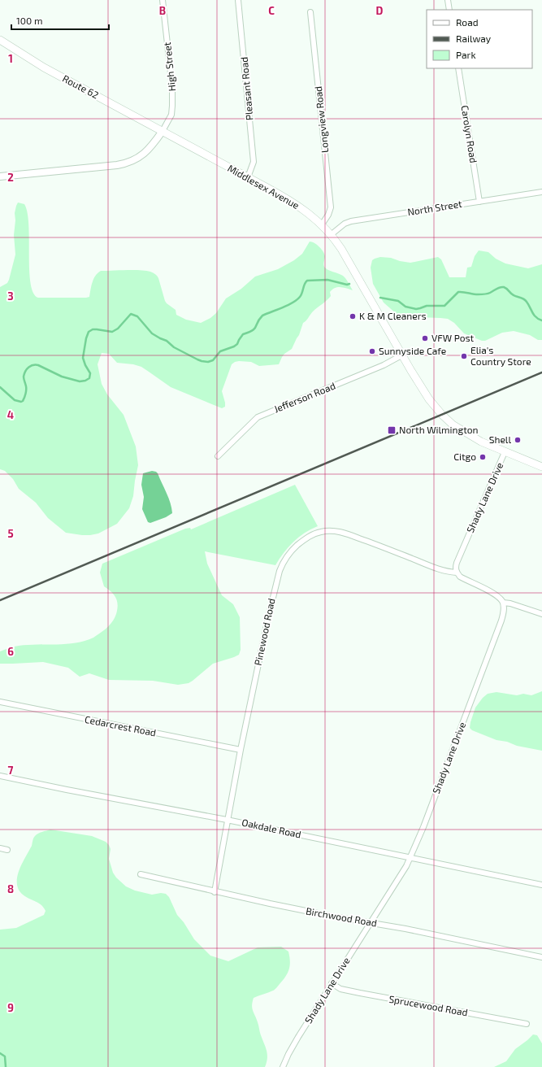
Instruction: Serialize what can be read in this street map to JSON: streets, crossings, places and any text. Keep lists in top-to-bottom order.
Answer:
{
  "streets": {
    "main road": ["Route 62", "Middlesex Avenue"],
    "street": [
      "High Street",
      "Pleasant Road",
      "Longview Road",
      "Carolyn Road",
      "North Street",
      "Jefferson Road",
      "Shady Lane Drive",
      "Pinewood Road",
      "Cedarcrest Road",
      "Oakdale Road",
      "Birchwood Road",
      "Sprucewood Road"
    ]
  },
  "crossings": [
    ["High Street", "Route 62"],
    ["High Street", "Middlesex Avenue"],
    ["Route 62", "Middlesex Avenue"],
    ["Pleasant Road", "Middlesex Avenue"],
    ["Longview Road", "Middlesex Avenue"],
    ["Carolyn Road", "North Street"],
    ["Middlesex Avenue", "North Street"],
    ["Middlesex Avenue", "Jefferson Road"],
    ["Middlesex Avenue", "Shady Lane Drive"],
    ["Shady Lane Drive", "Pinewood Road"],
    ["Shady Lane Drive", "Oakdale Road"],
    ["Shady Lane Drive", "Birchwood Road"],
    ["Shady Lane Drive", "Sprucewood Road"],
    ["Pinewood Road", "Cedarcrest Road"],
    ["Pinewood Road", "Oakdale Road"],
    ["Pinewood Road", "Birchwood Road"]
  ],
  "places": {
    "other": [
      "K & M Cleaners",
      "VFW Post",
      "Sunnyside Cafe",
      "Elia's Country Store",
      "Shell",
      "Citgo"
    ],
    "transit": ["North Wilmington"]
  },
  "legend": ["Road", "Railway", "Park"],
  "scale_bar": "100 m",
  "grid": {
    "columns": ["B", "C", "D"],
    "rows": [
      "1",
      "2",
      "3",
      "4",
      "5",
      "6",
      "7",
      "8",
      "9"
    ]
  }
}
